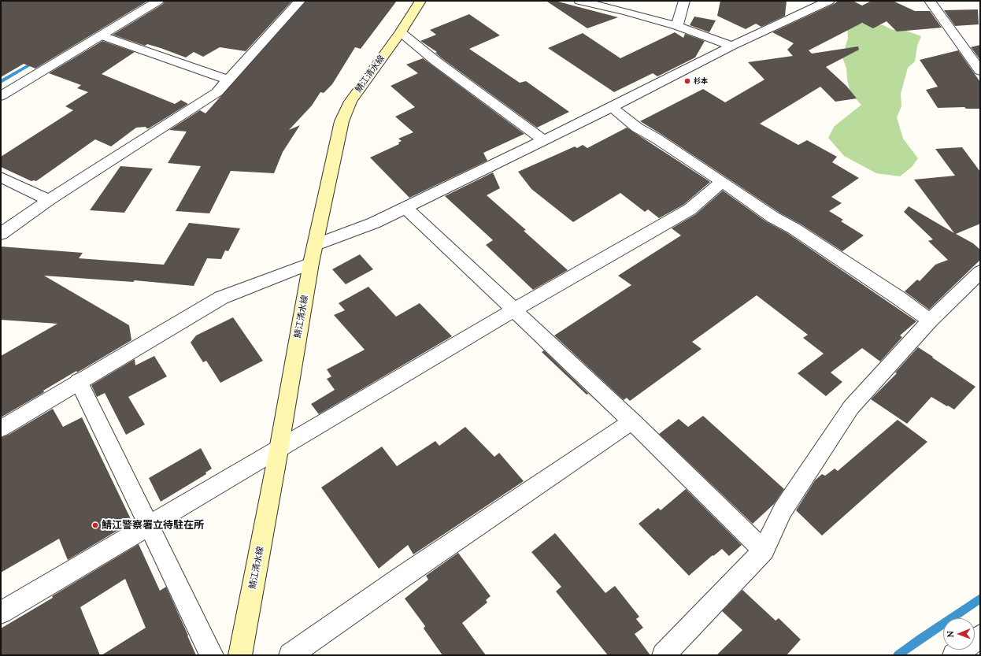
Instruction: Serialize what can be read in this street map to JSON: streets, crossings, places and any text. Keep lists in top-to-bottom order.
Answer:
{
  "streets": {
    "main road": ["鯖江清水線"]
  },
  "places": ["杉本", "鯖江警察署立待駐在所"],
  "north": "left"
}
